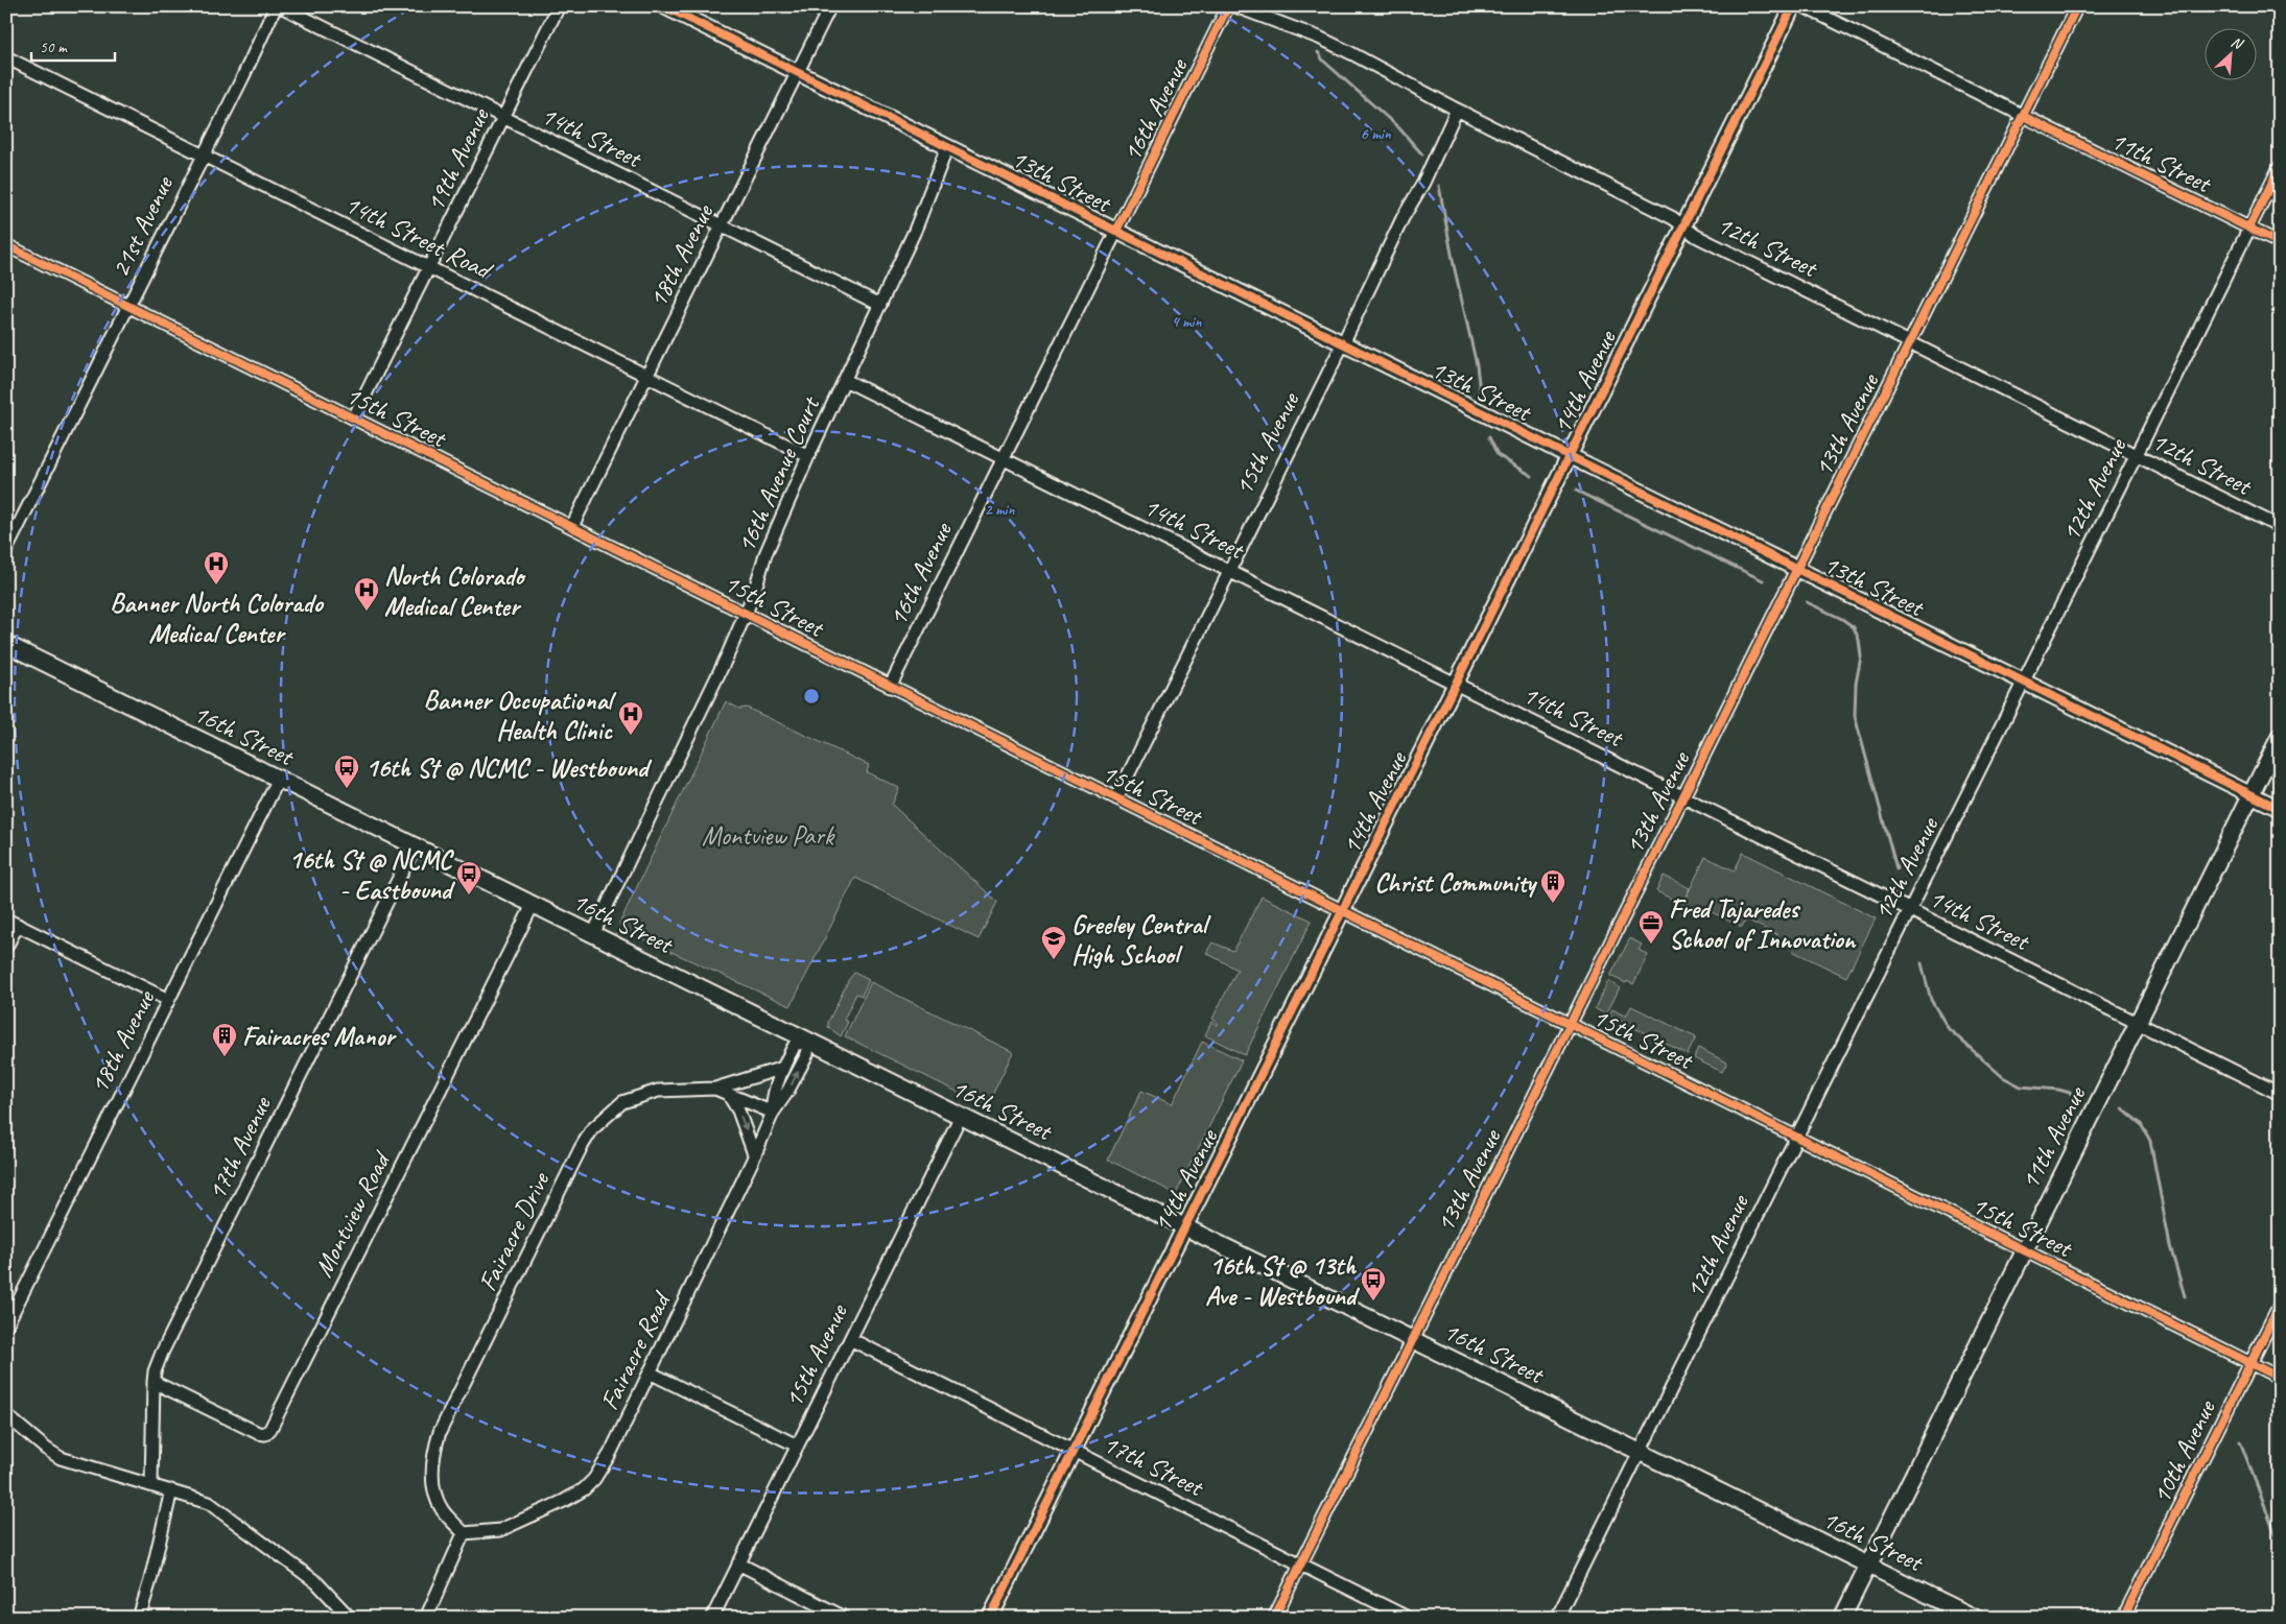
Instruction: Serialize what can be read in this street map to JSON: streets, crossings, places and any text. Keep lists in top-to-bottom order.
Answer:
{
  "streets": {
    "main road": ["16th Street", "11th Avenue"],
    "street": [
      "16th Avenue",
      "14th Street",
      "19th Avenue",
      "11th Street",
      "13th Street",
      "21st Avenue",
      "14th Street Road",
      "12th Street",
      "18th Avenue",
      "14th Avenue",
      "15th Street",
      "13th Avenue",
      "15th Avenue",
      "16th Avenue Court",
      "12th Avenue",
      "17th Avenue",
      "Montview Road",
      "Fairacre Drive",
      "Fairacre Road",
      "10th Avenue",
      "17th Street"
    ]
  },
  "crossings": [
    ["16th Avenue", "14th Street"],
    ["16th Avenue", "13th Street"],
    ["16th Avenue", "15th Street"],
    ["14th Street", "19th Avenue"],
    ["14th Street", "18th Avenue"],
    ["14th Street", "14th Avenue"],
    ["14th Street", "13th Avenue"],
    ["14th Street", "15th Avenue"],
    ["14th Street", "16th Avenue Court"],
    ["14th Street", "12th Avenue"],
    ["14th Street", "11th Avenue"],
    ["19th Avenue", "14th Street Road"],
    ["19th Avenue", "15th Street"],
    ["11th Street", "13th Avenue"],
    ["11th Street", "12th Avenue"],
    ["13th Street", "18th Avenue"],
    ["13th Street", "14th Avenue"],
    ["13th Street", "13th Avenue"],
    ["13th Street", "15th Avenue"],
    ["13th Street", "16th Avenue Court"],
    ["13th Street", "12th Avenue"],
    ["13th Street", "11th Avenue"],
    ["21st Avenue", "14th Street Road"],
    ["21st Avenue", "15th Street"],
    ["14th Street Road", "18th Avenue"],
    ["14th Street Road", "16th Avenue Court"],
    ["12th Street", "14th Avenue"],
    ["12th Street", "13th Avenue"],
    ["12th Street", "15th Avenue"],
    ["12th Street", "12th Avenue"],
    ["18th Avenue", "15th Street"],
    ["18th Avenue", "16th Street"],
    ["14th Avenue", "15th Street"],
    ["14th Avenue", "16th Street"],
    ["14th Avenue", "17th Street"],
    ["15th Street", "13th Avenue"],
    ["15th Street", "15th Avenue"],
    ["15th Street", "16th Avenue Court"],
    ["15th Street", "12th Avenue"],
    ["15th Street", "11th Avenue"],
    ["15th Street", "10th Avenue"],
    ["13th Avenue", "16th Street"],
    ["13th Avenue", "17th Street"],
    ["15th Avenue", "16th Street"],
    ["15th Avenue", "17th Street"],
    ["16th Avenue Court", "16th Street"],
    ["12th Avenue", "16th Street"],
    ["16th Street", "11th Avenue"],
    ["16th Street", "17th Avenue"],
    ["16th Street", "Montview Road"],
    ["16th Street", "Fairacre Road"],
    ["17th Avenue", "Montview Road"],
    ["Fairacre Drive", "Fairacre Road"]
  ],
  "parks": ["Montview Park"],
  "places": {
    "hospital": ["Banner North Colorado Medical Center", "North Colorado Medical Center", "Banner Occupational Health Clinic"],
    "bus stop": ["16th St @ NCMC - Westbound", "16th St @ NCMC - Eastbound", "16th St @ 13th Ave - Westbound"],
    "building": ["Christ Community", "Fairacres Manor"],
    "office": ["Fred Tajaredes School of Innovation"],
    "school or university": ["Greeley Central High School"]
  },
  "scale_bar": "50 m",
  "north": "top right",
  "rings": ["6 min", "4 min", "2 min"]
}
